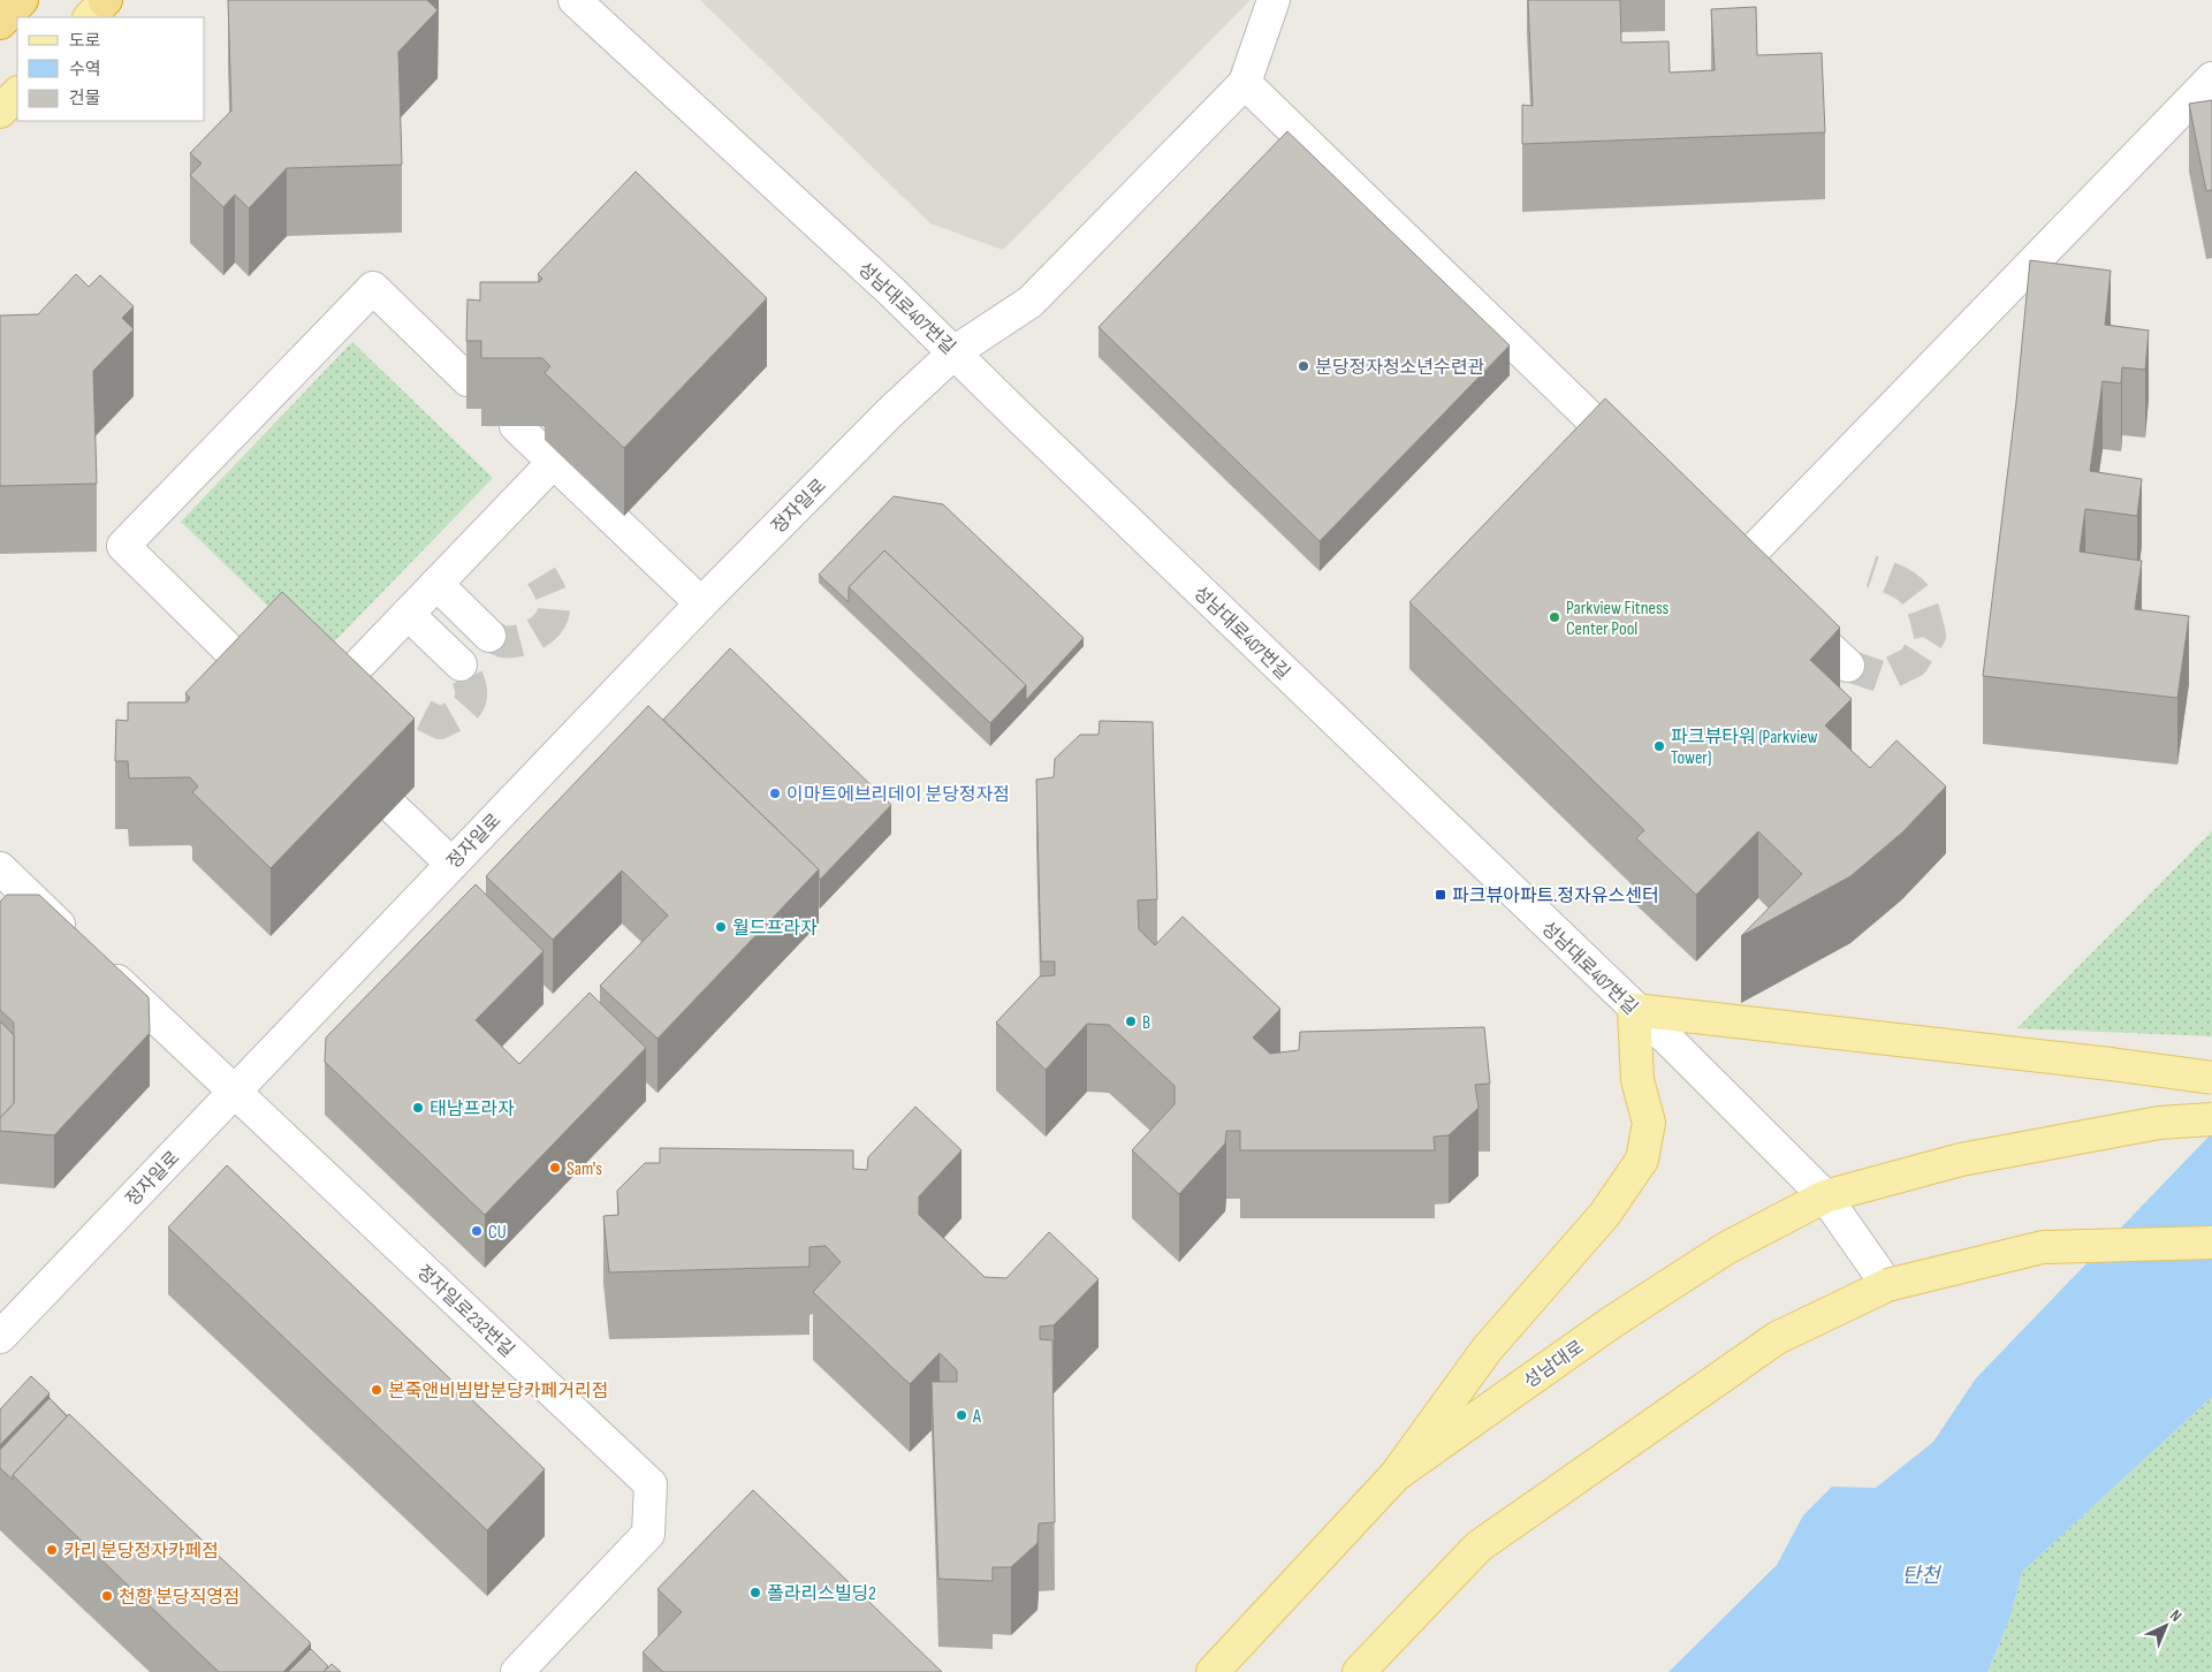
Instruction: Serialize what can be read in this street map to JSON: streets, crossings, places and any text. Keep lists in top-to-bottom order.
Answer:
{
  "streets": {
    "main road": ["성남대로"],
    "street": ["성남대로407번길", "정자일로", "정자일로232번길"]
  },
  "crossings": [
    ["성남대로407번길", "정자일로"],
    ["성남대로407번길", "성남대로"],
    ["정자일로", "정자일로232번길"]
  ],
  "water": ["탄천"],
  "places": {
    "other": [
      "분당정자청소년수련관",
      "Parkview Fitness Center Pool",
      "파크뷰타워 (Parkview Tower)",
      "이마트에브리데이 분당정자점",
      "월드프라자",
      "B",
      "태남프라자",
      "Sam's",
      "CU",
      "본죽앤비빔밥분당카페거리점",
      "A",
      "카리 분당정자카페점",
      "폴라리스빌딩2",
      "천향 분당직영점"
    ],
    "transit": ["파크뷰아파트.정자유스센터"]
  },
  "legend": ["도로", "수역", "건물"],
  "north": "top right"
}
